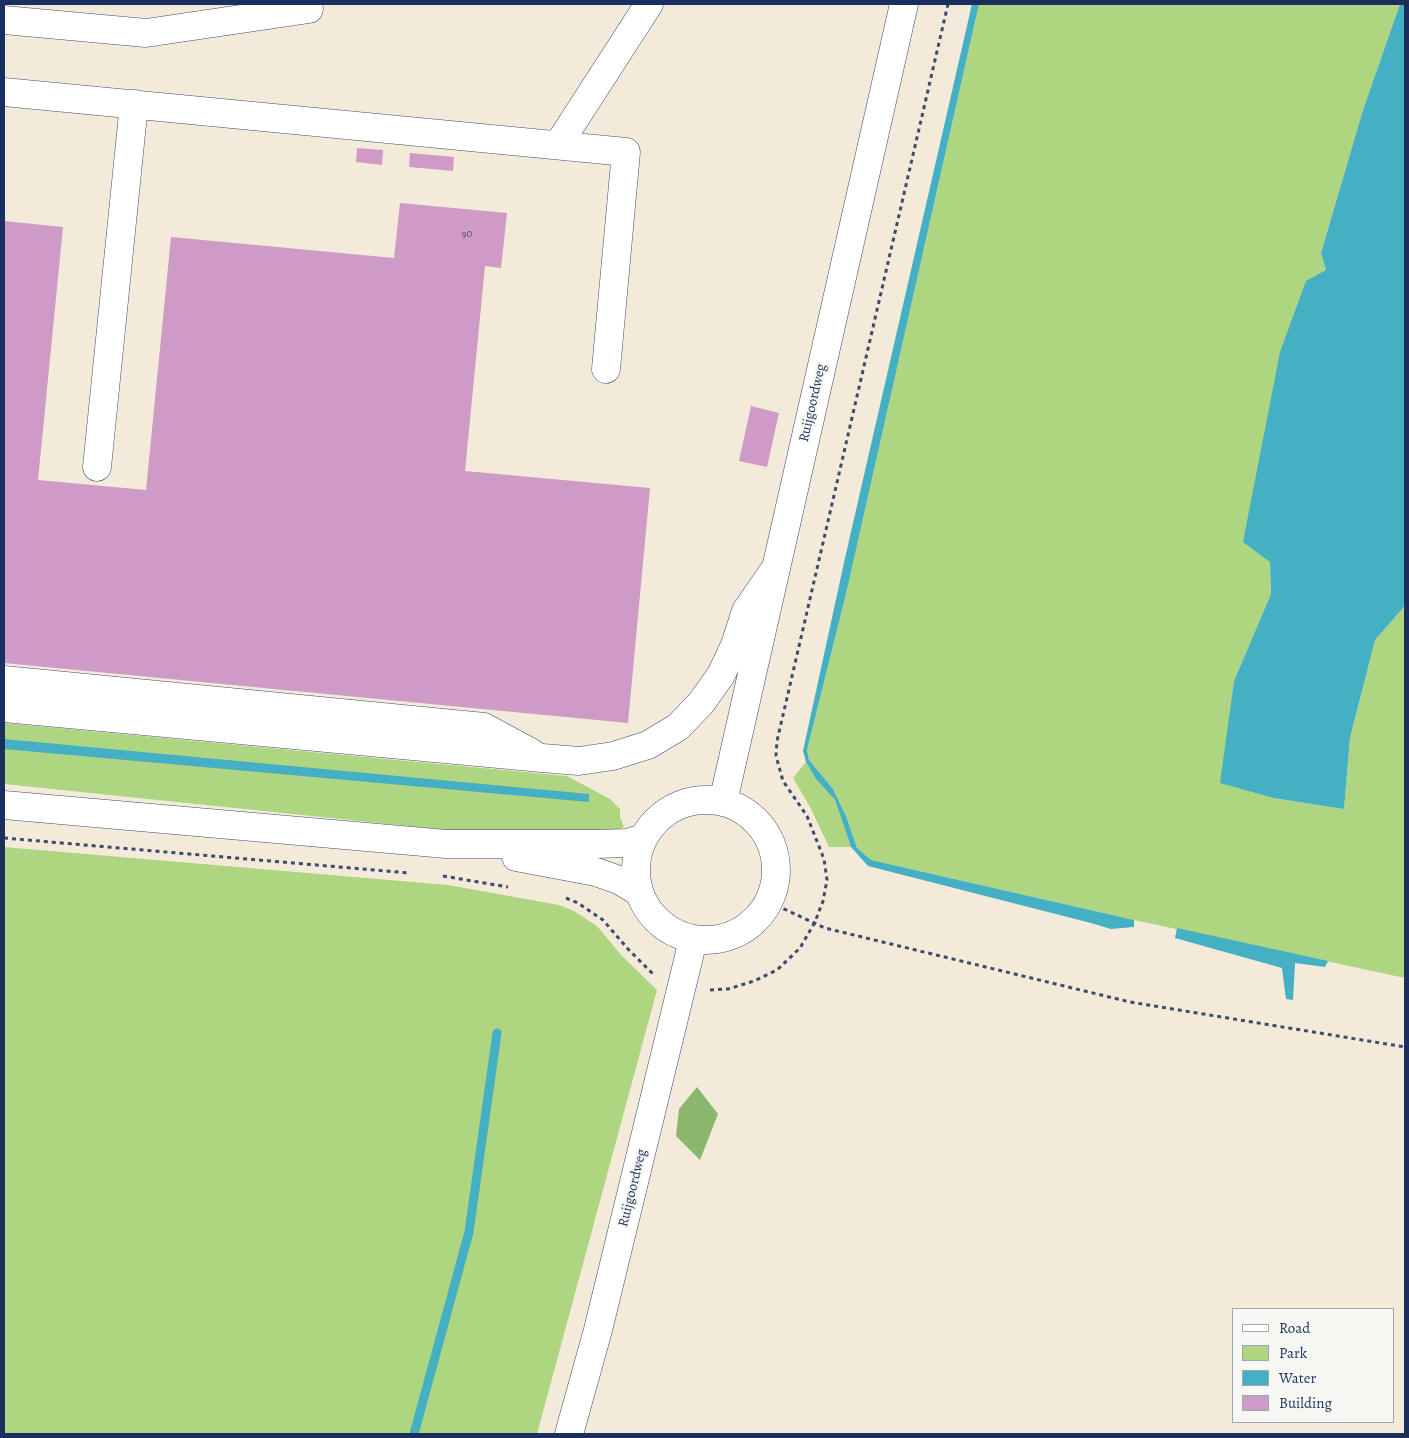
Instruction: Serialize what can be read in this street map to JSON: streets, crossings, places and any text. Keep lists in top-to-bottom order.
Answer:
{
  "streets": {
    "street": ["Ruijgoordweg"]
  },
  "house_numbers": ["90"],
  "legend": [
    "Road",
    "Park",
    "Water",
    "Building"
  ]
}
